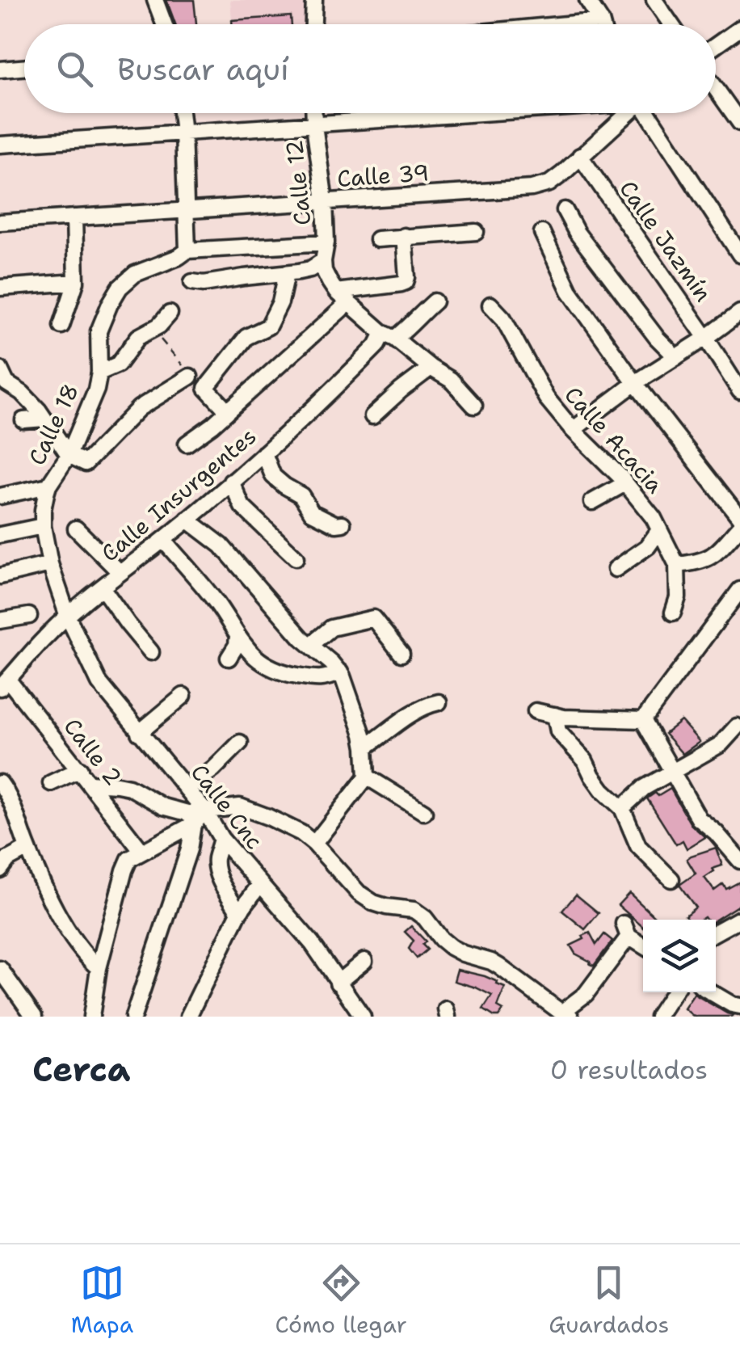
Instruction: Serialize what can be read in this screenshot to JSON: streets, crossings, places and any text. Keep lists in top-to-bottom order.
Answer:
{
  "streets": {
    "street": [
      "Calle 39",
      "Calle 12",
      "Calle Jazmín",
      "Calle 18",
      "Calle Acacia",
      "Calle Insurgentes",
      "Calle 2",
      "Calle Cnc"
    ]
  },
  "crossings": [
    ["Calle 39", "Calle 12"],
    ["Calle 39", "Calle Jazmín"],
    ["Calle 18", "Calle Insurgentes"],
    ["Calle 18", "Calle Cnc"],
    ["Calle Insurgentes", "Calle 2"],
    ["Calle Insurgentes", "Calle Cnc"]
  ],
  "page": {
    "search": "Buscar aquí",
    "heading": ["Cerca", "0 resultados"],
    "nav": ["Mapa", "Cómo llegar", "Guardados"]
  }
}
